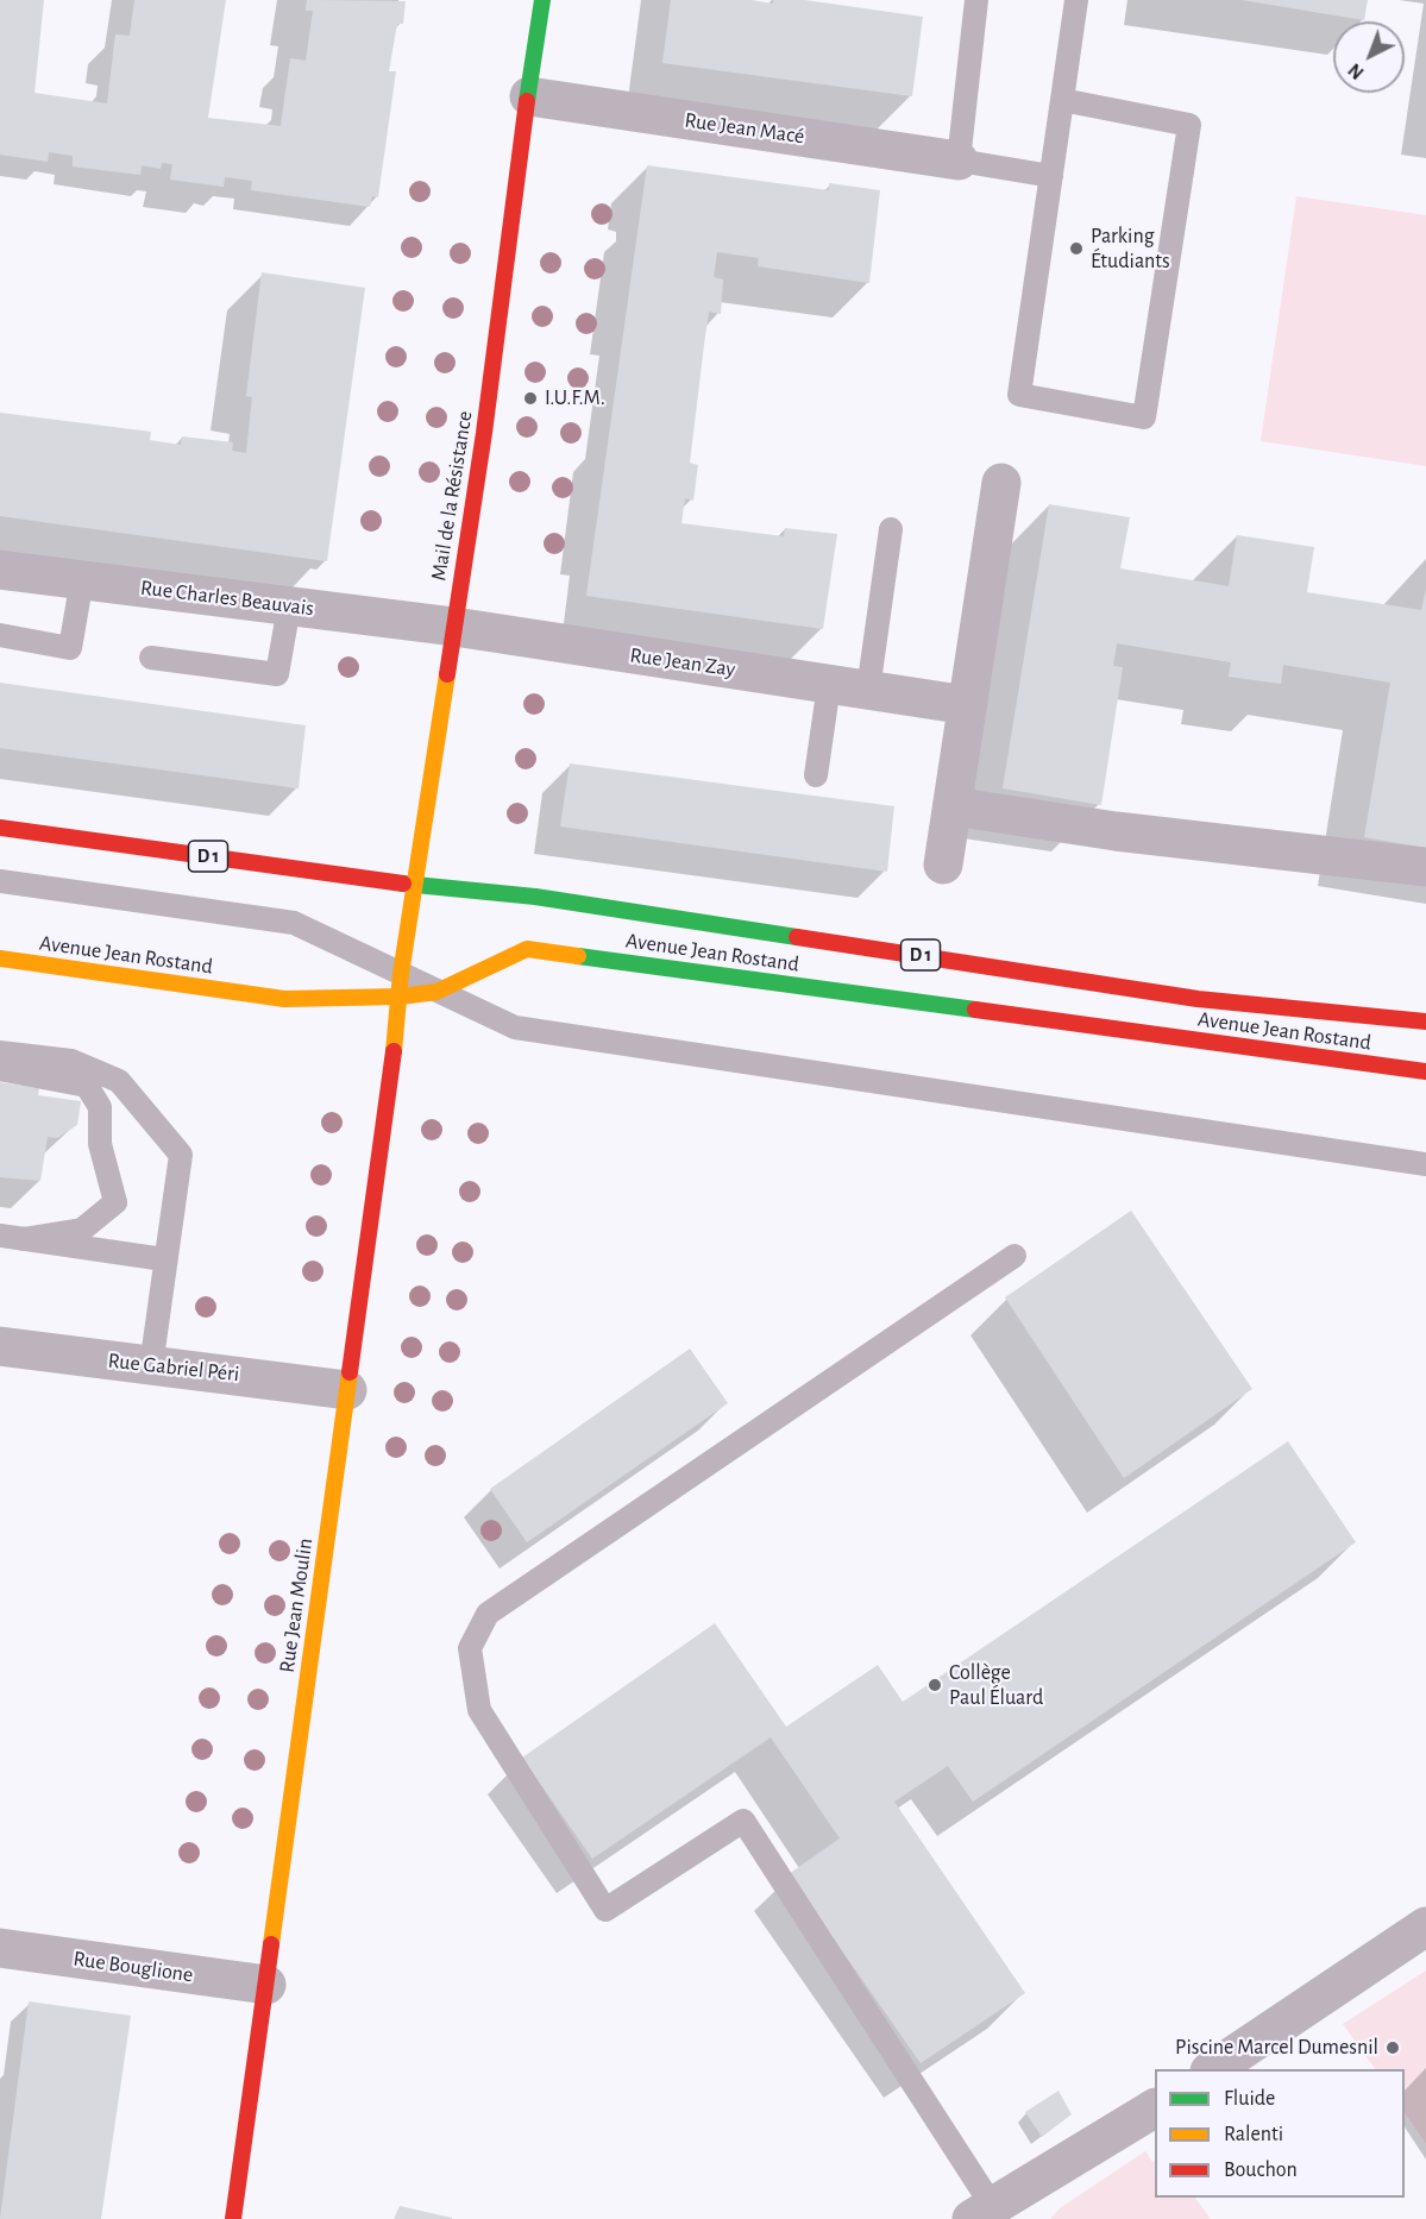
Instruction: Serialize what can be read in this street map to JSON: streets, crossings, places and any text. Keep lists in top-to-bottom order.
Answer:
{
  "streets": {
    "main road": [
      "Mail de la Résistance",
      "D 1",
      "Avenue Jean Rostand",
      "Rue Jean Moulin"
    ],
    "street": [
      "Rue Jean Macé",
      "Rue Charles Beauvais",
      "Rue Jean Zay",
      "Rue Gabriel Péri",
      "Rue Bouglione"
    ]
  },
  "crossings": [
    ["Rue Jean Macé", "Mail de la Résistance"],
    ["Mail de la Résistance", "Rue Charles Beauvais"],
    ["Mail de la Résistance", "Rue Jean Zay"],
    ["Mail de la Résistance", "Avenue Jean Rostand"],
    ["Mail de la Résistance", "Rue Jean Moulin"],
    ["Rue Charles Beauvais", "Rue Jean Zay"],
    ["Avenue Jean Rostand", "Rue Jean Moulin"],
    ["Rue Gabriel Péri", "Rue Jean Moulin"],
    ["Rue Jean Moulin", "Rue Bouglione"]
  ],
  "places": [
    "Parking Étudiants",
    "I.U.F.M.",
    "Collège Paul Éluard",
    "Piscine Marcel Dumesnil"
  ],
  "legend": ["Fluide", "Ralenti", "Bouchon"],
  "north": "bottom left"
}
